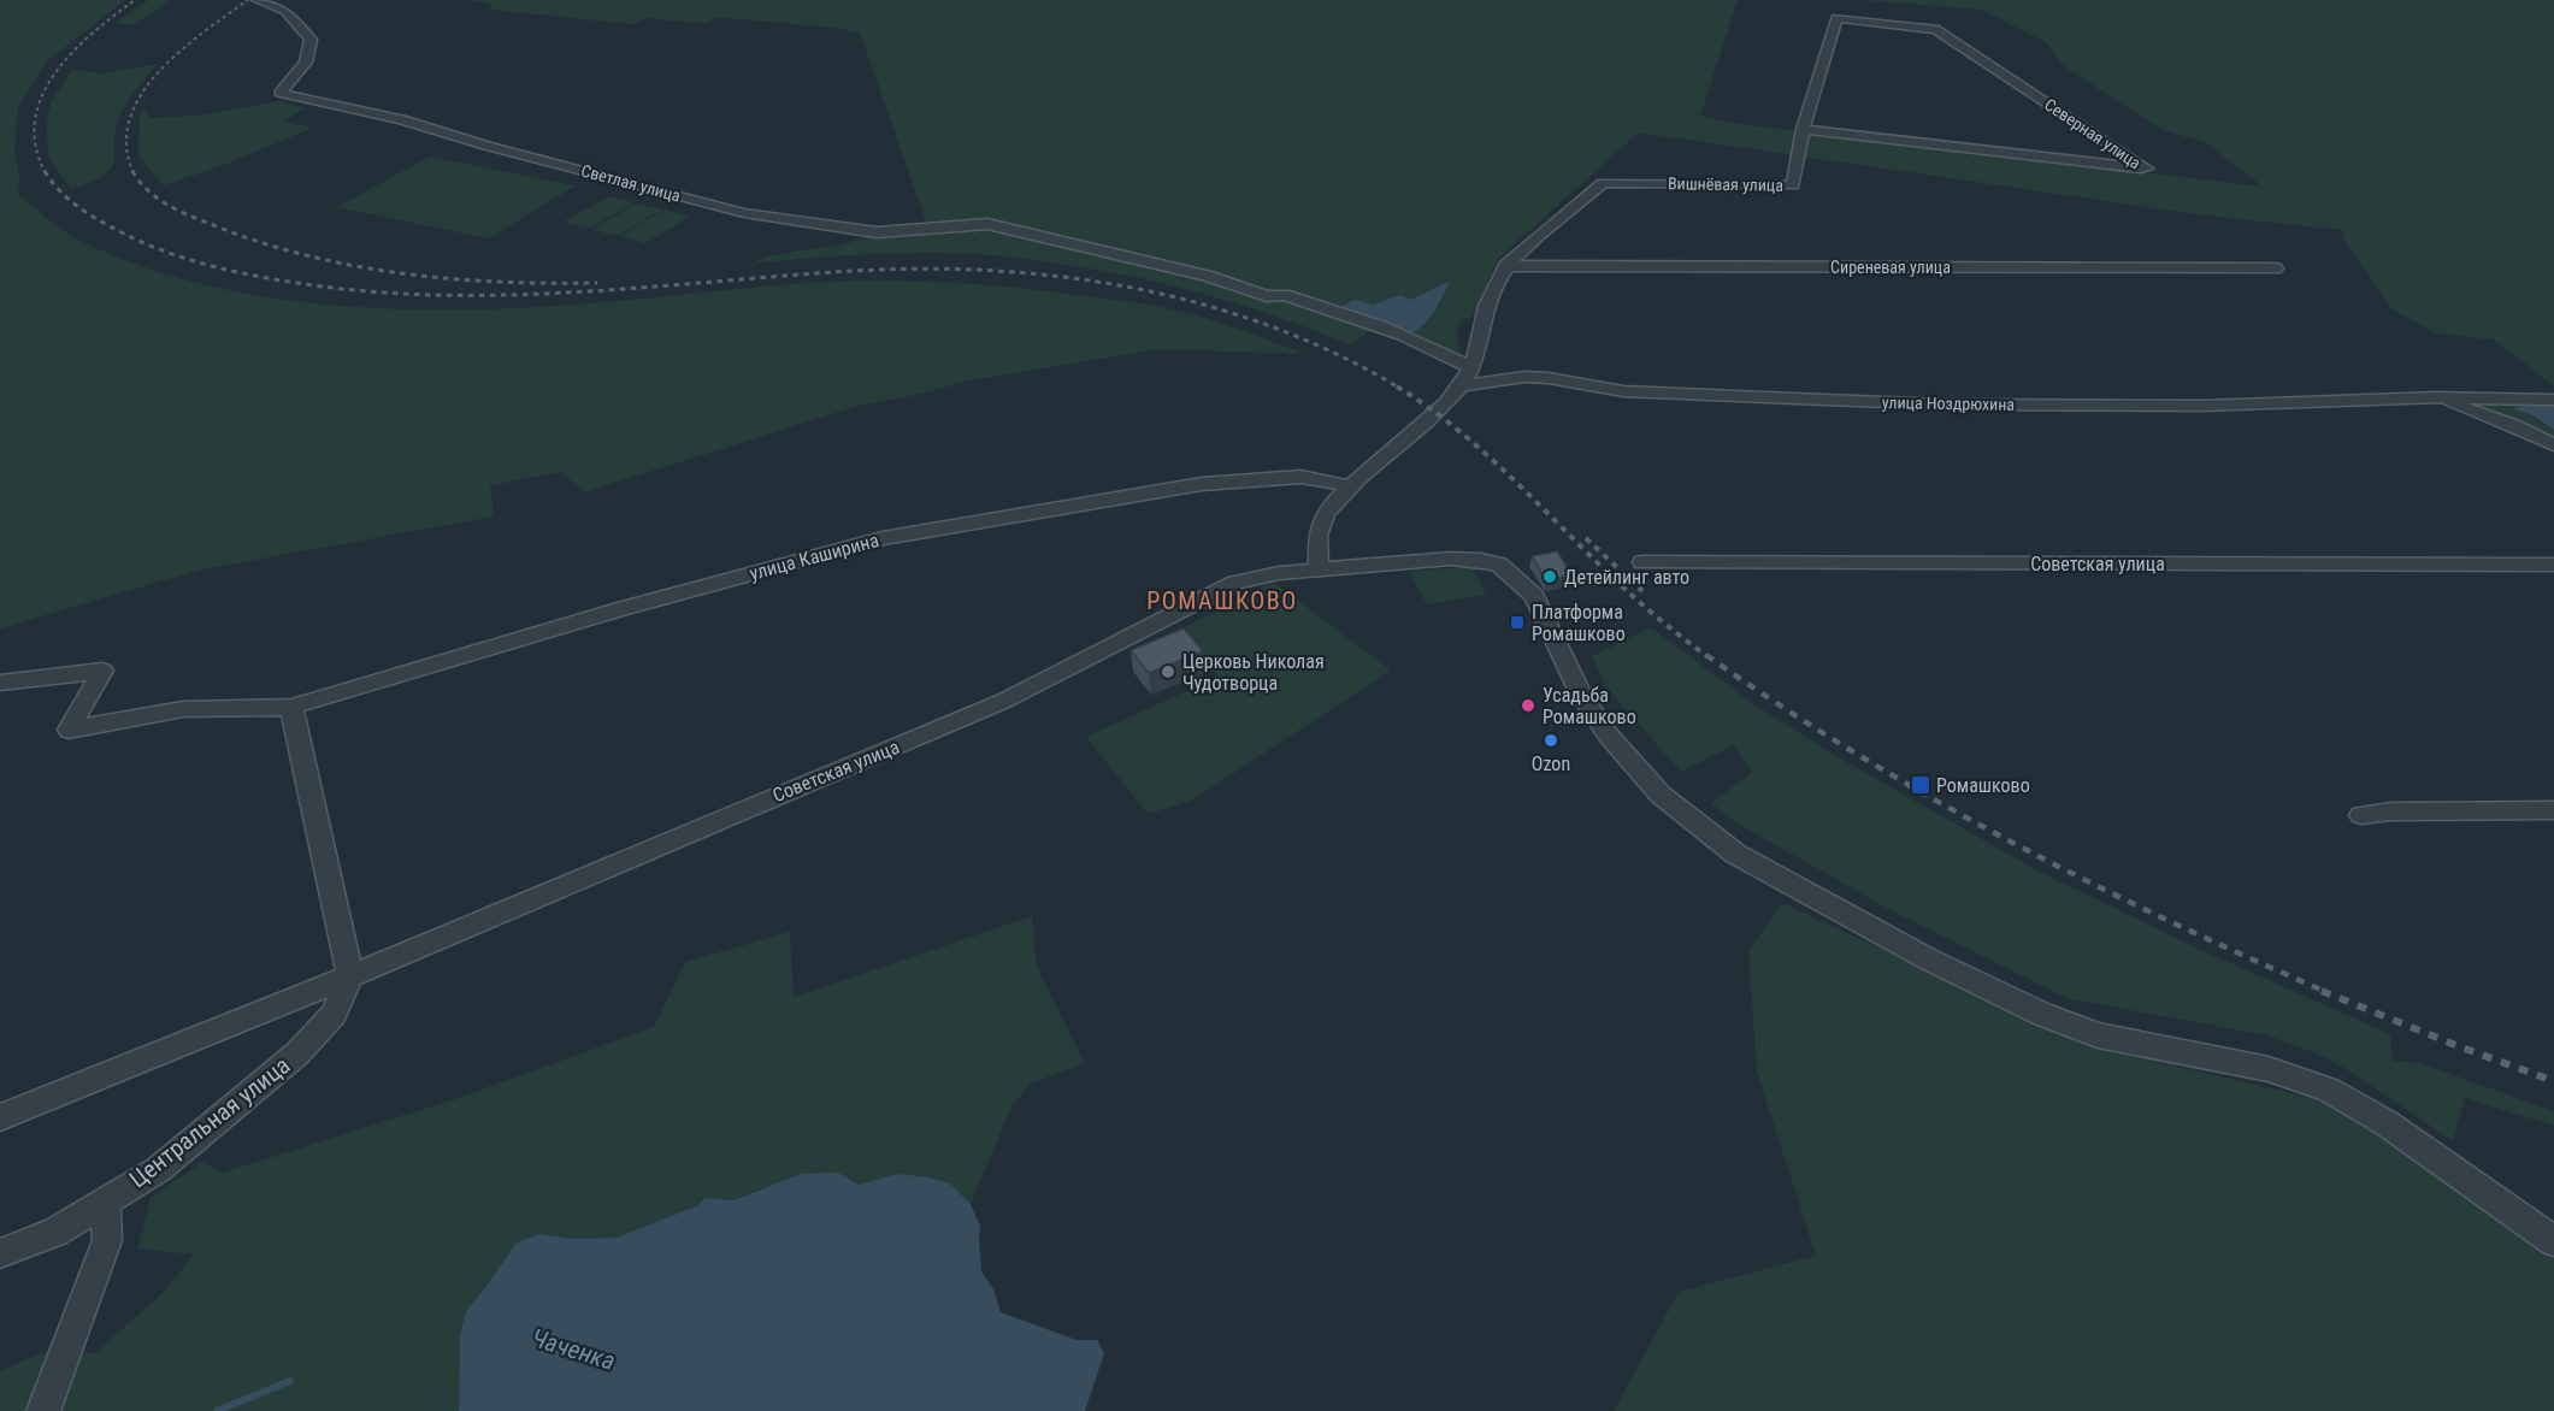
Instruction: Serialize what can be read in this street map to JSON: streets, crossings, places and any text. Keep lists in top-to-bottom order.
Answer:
{
  "streets": {
    "street": [
      "Северная улица",
      "Светлая улица",
      "Вишнёвая улица",
      "Сиреневая улица",
      "улица Ноздрюхина",
      "улица Каширина",
      "Советская улица",
      "Центральная улица"
    ]
  },
  "crossings": [
    ["Северная улица", "Вишнёвая улица"],
    ["Вишнёвая улица", "Сиреневая улица"],
    ["Советская улица", "Центральная улица"]
  ],
  "districts": ["РОМАШКОВО"],
  "water": ["Чаченка"],
  "places": {
    "other": [
      "Детейлинг авто",
      "Церковь Николая Чудотворца",
      "Усадьба Ромашково",
      "Ozon"
    ],
    "transit": ["Платформа Ромашково", "Ромашково"]
  }
}
